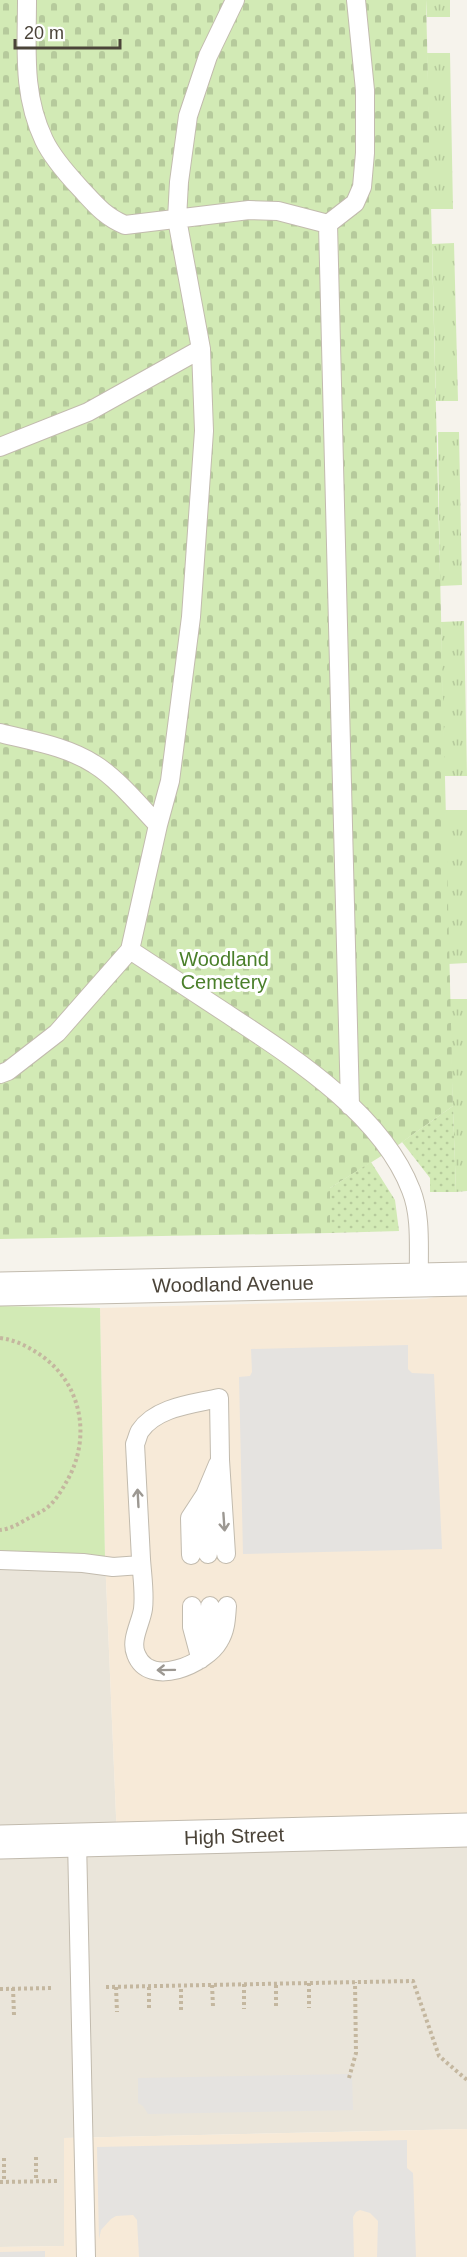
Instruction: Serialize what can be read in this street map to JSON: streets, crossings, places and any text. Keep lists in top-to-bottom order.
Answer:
{
  "streets": {
    "street": ["Woodland Avenue", "High Street"]
  },
  "parks": ["Woodland Cemetery"],
  "scale_bar": "20 m"
}
